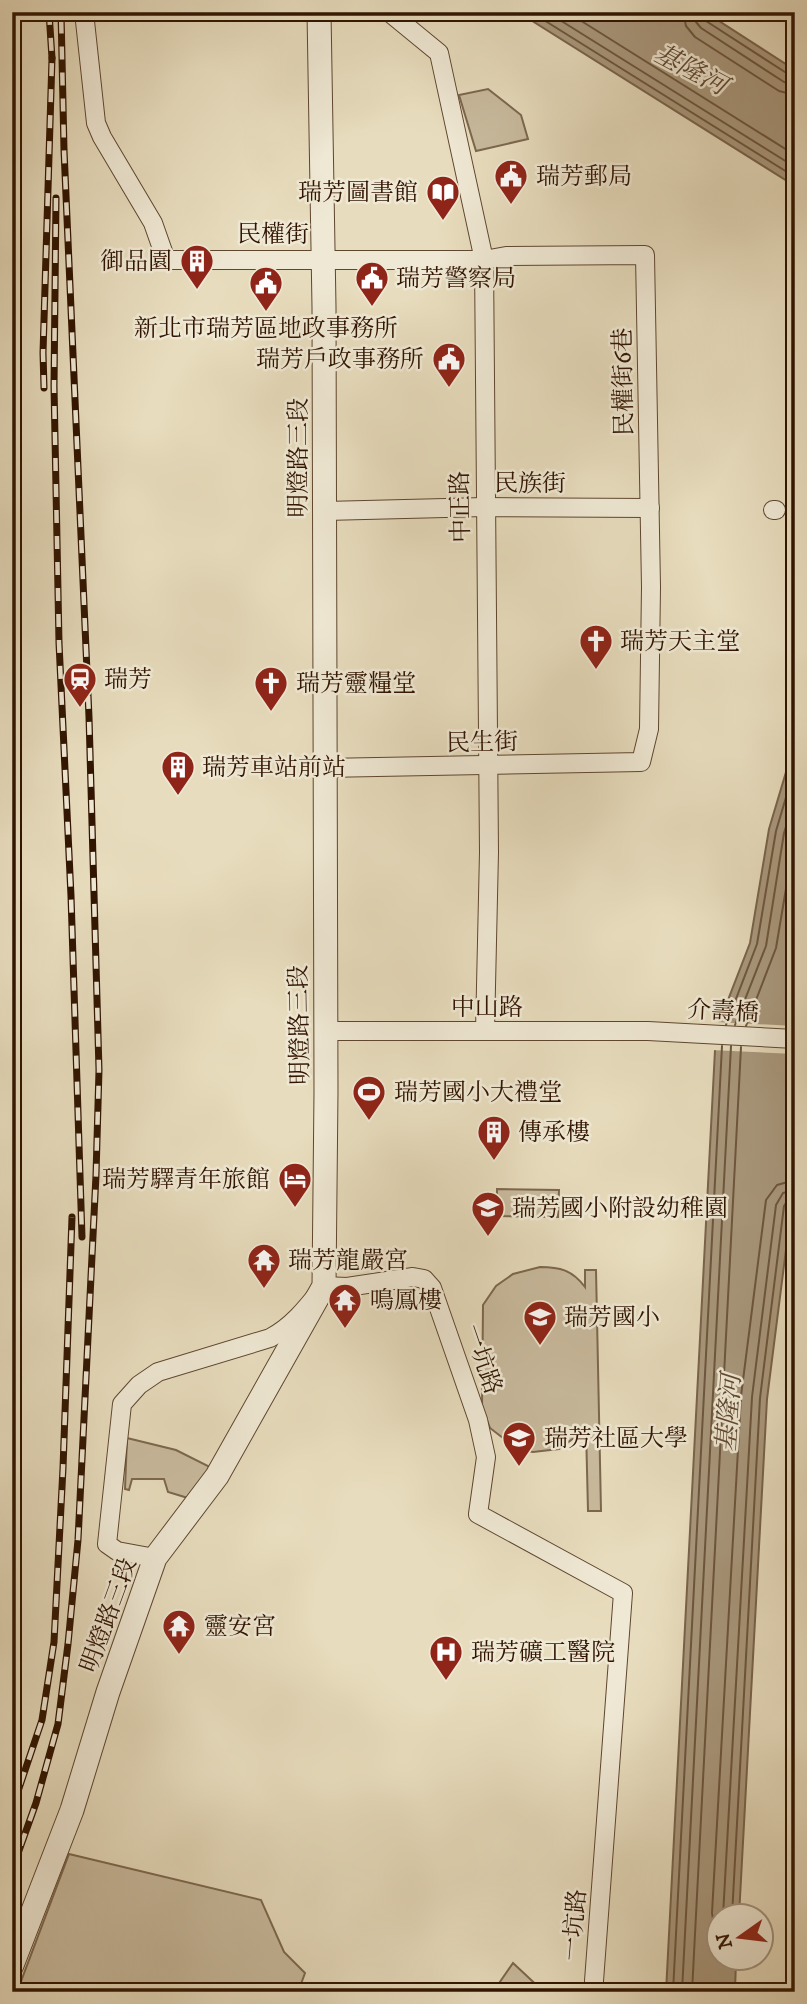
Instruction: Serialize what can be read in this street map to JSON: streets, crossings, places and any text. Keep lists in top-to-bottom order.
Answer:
{
  "streets": {
    "street": [
      "民權街",
      "民權街6巷",
      "明燈路三段",
      "民族街",
      "中正路",
      "民生街",
      "中山路",
      "介壽橋",
      "一坑路"
    ]
  },
  "crossings": [
    ["民權街", "民權街6巷"],
    ["民權街", "明燈路三段"],
    ["民權街", "中正路"],
    ["民權街6巷", "民族街"],
    ["民權街6巷", "民生街"],
    ["明燈路三段", "民族街"],
    ["明燈路三段", "民生街"],
    ["明燈路三段", "中山路"],
    ["明燈路三段", "一坑路"],
    ["民族街", "中正路"],
    ["中正路", "民生街"],
    ["中正路", "中山路"],
    ["中山路", "介壽橋"]
  ],
  "water": ["基隆河"],
  "places": {
    "public building": [
      "瑞芳郵局",
      "瑞芳警察局",
      "新北市瑞芳區地政事務所",
      "瑞芳戶政事務所"
    ],
    "library": ["瑞芳圖書館"],
    "building": ["御品園", "瑞芳車站前站", "傳承樓"],
    "church": ["瑞芳天主堂", "瑞芳靈糧堂"],
    "station": ["瑞芳"],
    "sports": ["瑞芳國小大禮堂"],
    "hotel": ["瑞芳驛青年旅館"],
    "school or university": ["瑞芳國小附設幼稚園", "瑞芳國小", "瑞芳社區大學"],
    "temple": ["瑞芳龍嚴宮", "鳴鳳樓", "靈安宮"],
    "hospital": ["瑞芳礦工醫院"]
  },
  "north": "left"
}
